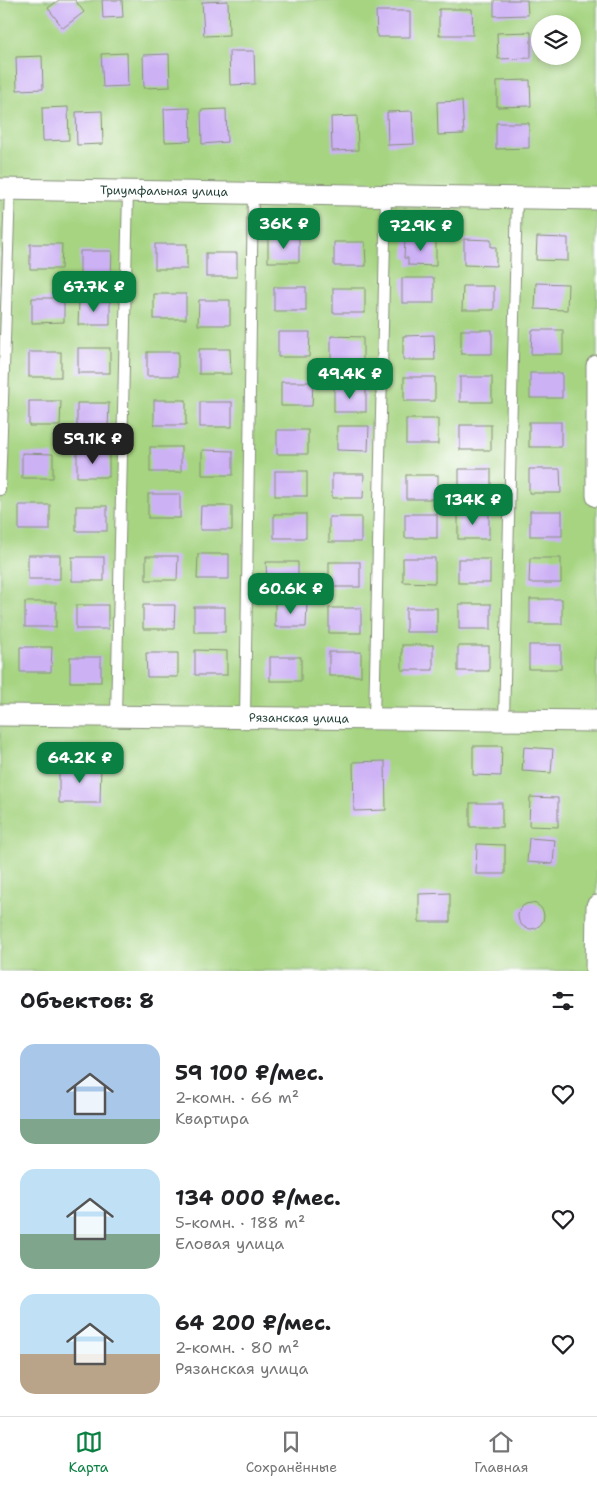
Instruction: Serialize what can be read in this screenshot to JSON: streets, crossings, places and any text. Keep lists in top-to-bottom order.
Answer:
{
  "streets": {
    "street": ["Триумфальная улица", "Рязанская улица"]
  },
  "page": {
    "price": [
      "36K ₽",
      "72.9K ₽",
      "67.7K ₽",
      "49.4K ₽",
      "59.1K ₽",
      "134K ₽",
      "60.6K ₽",
      "64.2K ₽"
    ],
    "heading": "Объектов: 8",
    "list": [
      {
        "name": "59 100 ₽/мес.",
        "note": "2-комн. · 66 m² · Квартира"
      },
      {
        "name": "134 000 ₽/мес.",
        "note": "5-комн. · 188 m² · Еловая улица"
      },
      {
        "name": "64 200 ₽/мес.",
        "note": "2-комн. · 80 m² · Рязанская улица"
      }
    ],
    "tabs": ["Карта", "Сохранённые", "Главная"]
  }
}
